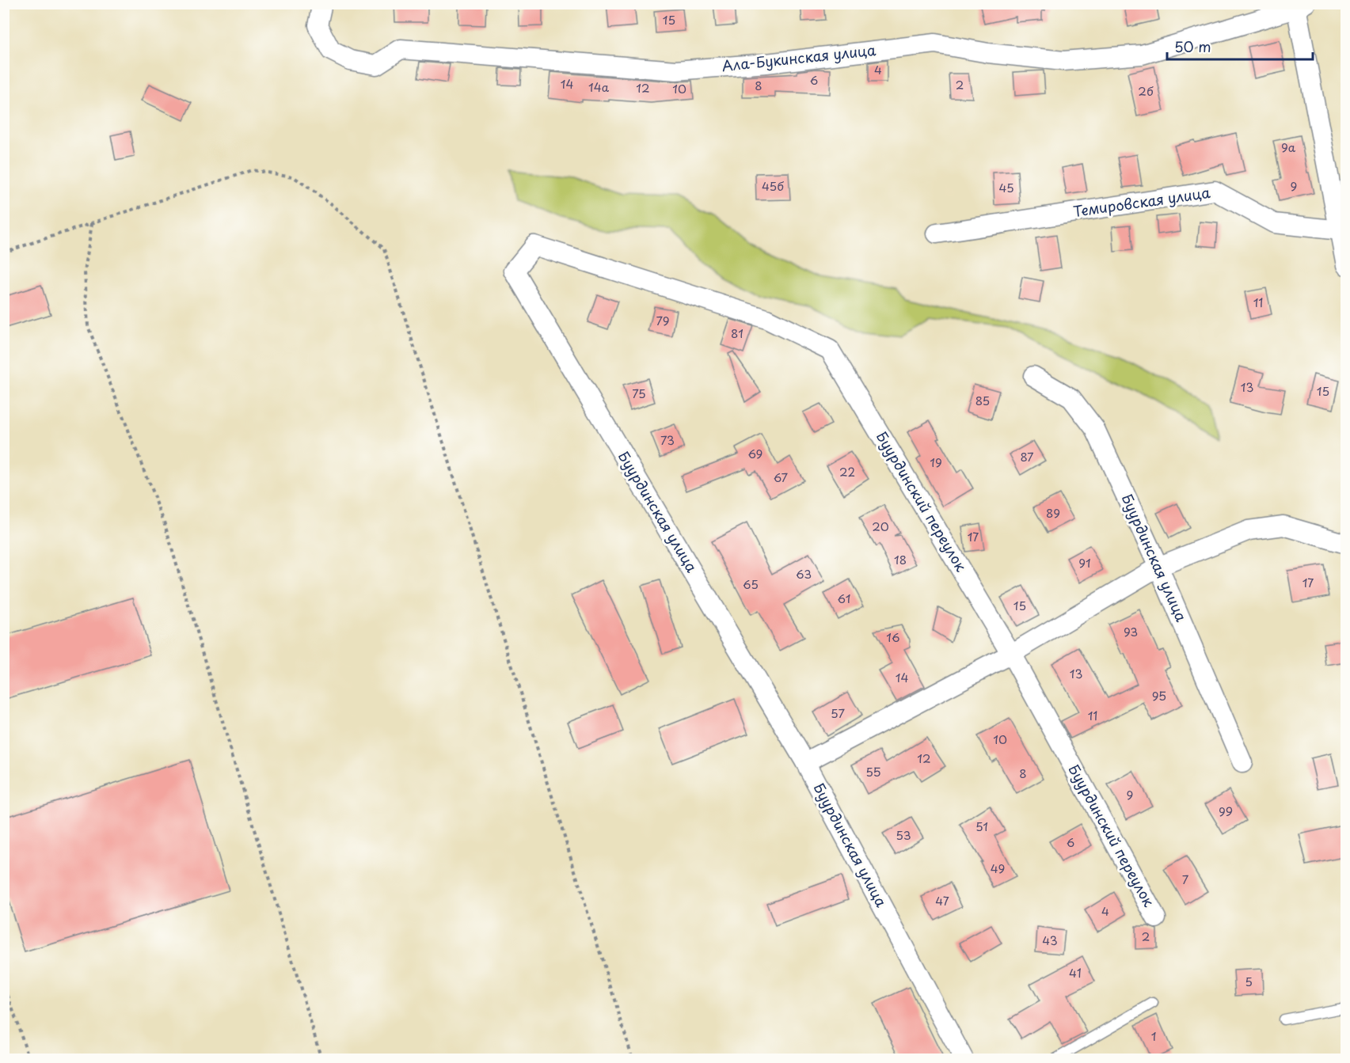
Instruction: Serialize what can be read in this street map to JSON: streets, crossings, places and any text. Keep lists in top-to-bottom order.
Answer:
{
  "streets": {
    "street": [
      "Ала-Букинская улица",
      "Темировская улица",
      "Буурдинский переулок",
      "Буурдинская улица"
    ]
  },
  "crossings": [
    ["Буурдинский переулок", "Буурдинская улица"]
  ],
  "house_numbers": [
    "15",
    "4",
    "6",
    "14",
    "2",
    "8",
    "14а",
    "12",
    "10",
    "2б",
    "9а",
    "45б",
    "9",
    "45",
    "11",
    "79",
    "81",
    "13",
    "15",
    "75",
    "85",
    "73",
    "69",
    "87",
    "19",
    "22",
    "67",
    "89",
    "20",
    "17",
    "18",
    "91",
    "63",
    "17",
    "65",
    "61",
    "15",
    "93",
    "16",
    "13",
    "14",
    "95",
    "57",
    "11",
    "10",
    "12",
    "55",
    "8",
    "9",
    "99",
    "51",
    "53",
    "6",
    "49",
    "7",
    "47",
    "4",
    "2",
    "43",
    "41",
    "5",
    "1"
  ],
  "scale_bar": "50 m"
}
